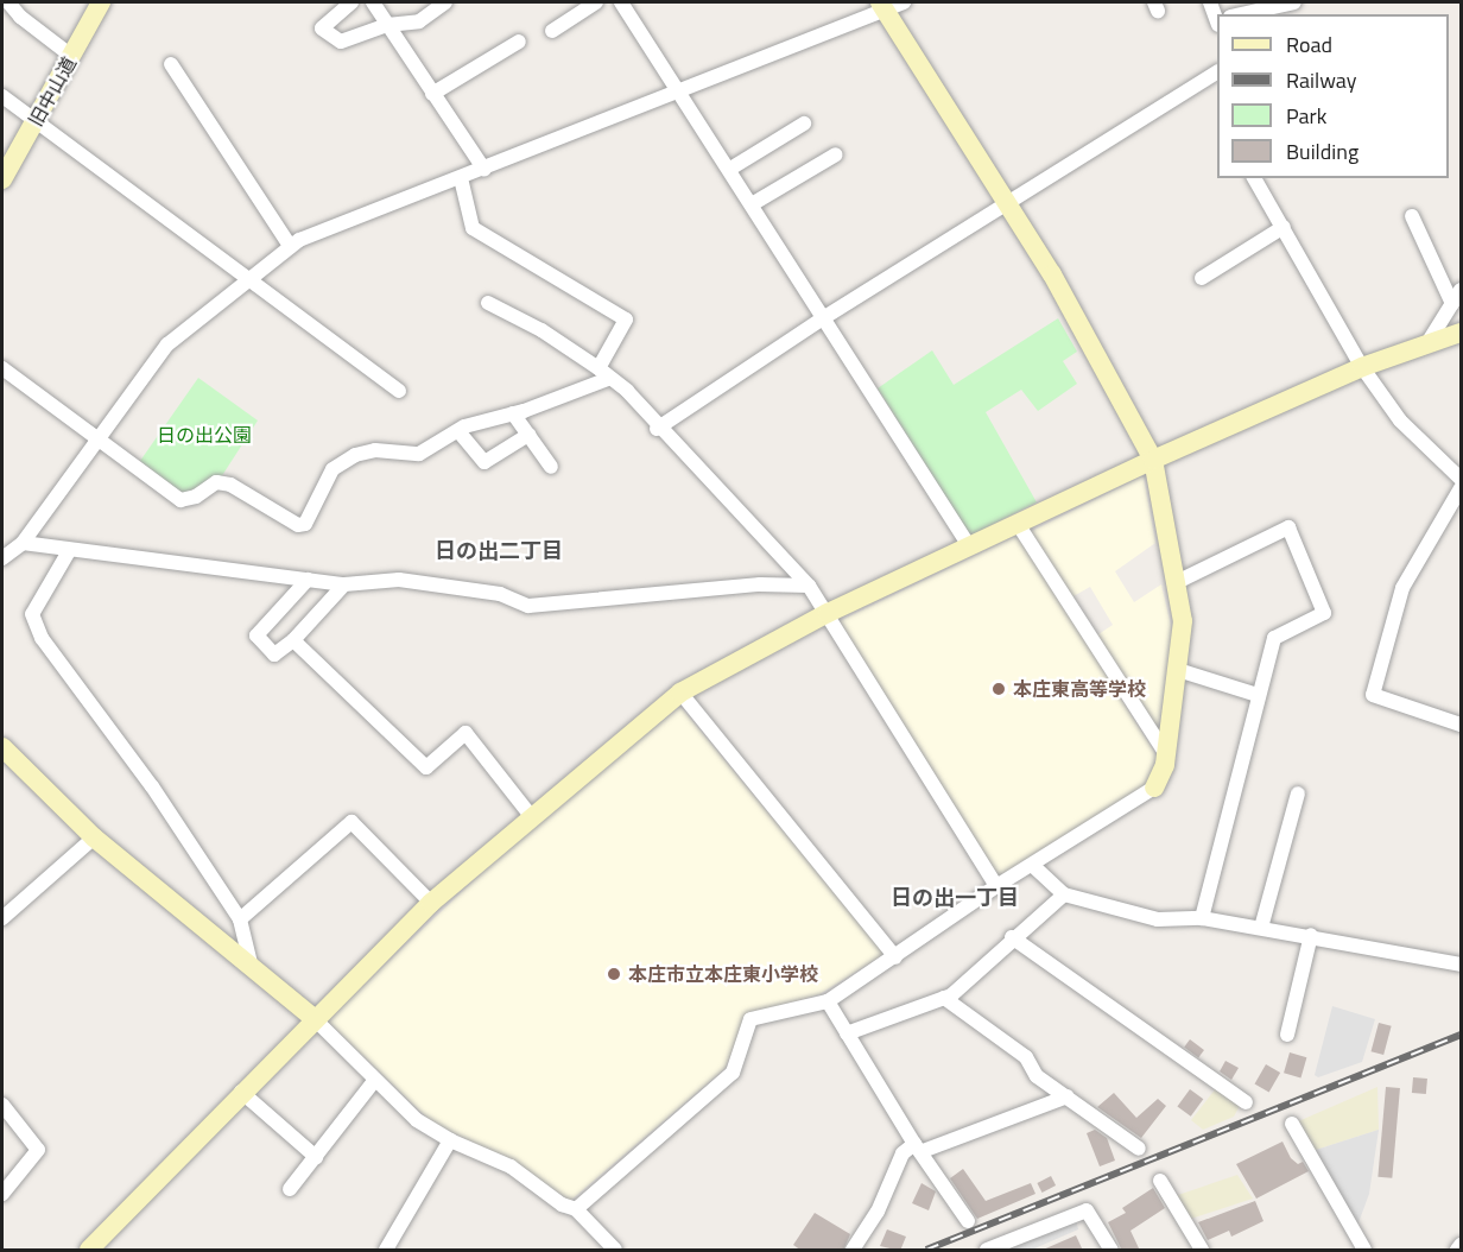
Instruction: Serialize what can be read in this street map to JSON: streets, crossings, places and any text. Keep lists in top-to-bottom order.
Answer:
{
  "streets": {
    "street": ["旧中山道"]
  },
  "districts": ["日の出二丁目", "日の出一丁目"],
  "parks": ["日の出公園"],
  "places": ["本庄東高等学校", "本庄市立本庄東小学校"],
  "legend": [
    "Road",
    "Railway",
    "Park",
    "Building"
  ]
}
